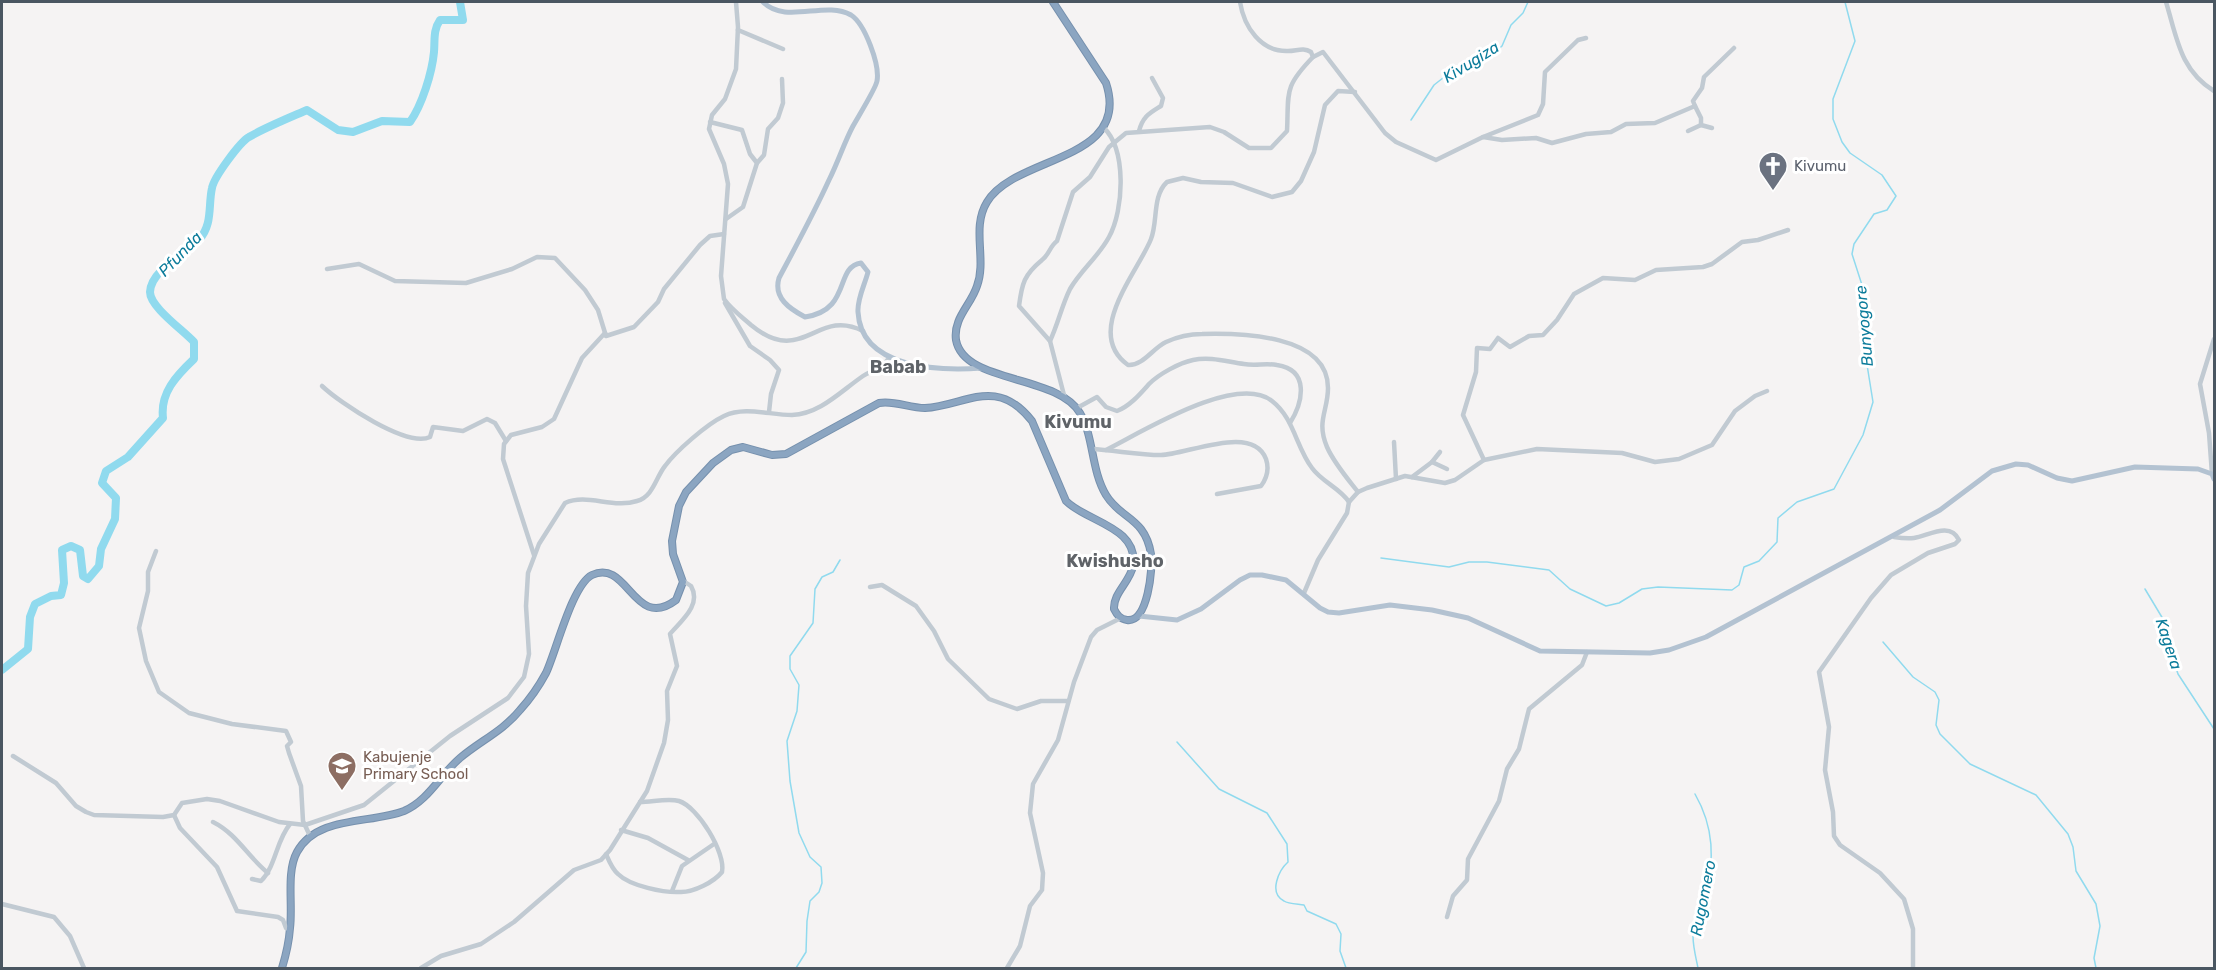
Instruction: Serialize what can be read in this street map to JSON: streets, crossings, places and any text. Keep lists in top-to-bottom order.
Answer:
{
  "districts": ["Babab", "Kivumu", "Kwishusho"],
  "water": [
    "Kivugiza",
    "Pfunda",
    "Bunyogore",
    "Kagera",
    "Rugomero"
  ],
  "places": {
    "church": ["Kivumu"],
    "school or university": ["Kabujenje Primary School"]
  }
}
